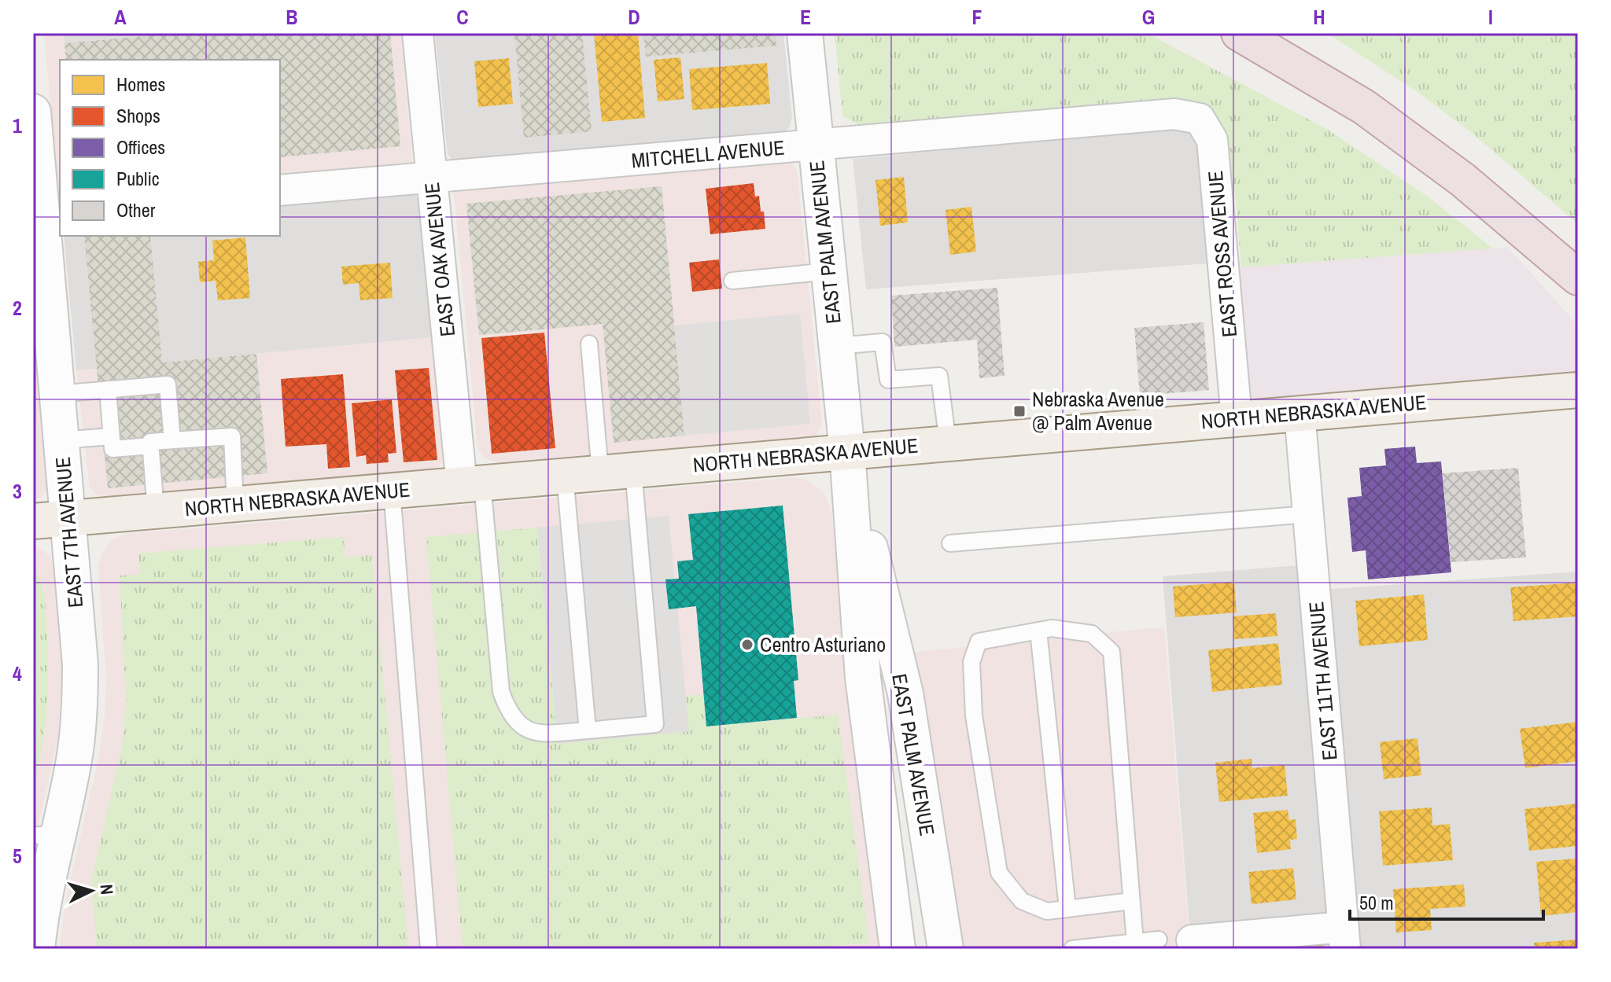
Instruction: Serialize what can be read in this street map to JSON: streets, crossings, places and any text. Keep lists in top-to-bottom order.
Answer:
{
  "streets": {
    "main road": ["NORTH NEBRASKA AVENUE"],
    "street": [
      "MITCHELL AVENUE",
      "EAST PALM AVENUE",
      "EAST ROSS AVENUE",
      "EAST OAK AVENUE",
      "EAST 7TH AVENUE",
      "EAST 11TH AVENUE"
    ]
  },
  "crossings": [
    ["MITCHELL AVENUE", "EAST PALM AVENUE"],
    ["MITCHELL AVENUE", "EAST ROSS AVENUE"],
    ["MITCHELL AVENUE", "EAST OAK AVENUE"],
    ["EAST PALM AVENUE", "NORTH NEBRASKA AVENUE"],
    ["EAST ROSS AVENUE", "NORTH NEBRASKA AVENUE"],
    ["EAST OAK AVENUE", "NORTH NEBRASKA AVENUE"],
    ["NORTH NEBRASKA AVENUE", "EAST 7TH AVENUE"],
    ["NORTH NEBRASKA AVENUE", "EAST 11TH AVENUE"]
  ],
  "places": {
    "transit": ["Nebraska Avenue @ Palm Avenue"],
    "other": ["Centro Asturiano"]
  },
  "legend": [
    "Homes",
    "Shops",
    "Offices",
    "Public",
    "Other"
  ],
  "scale_bar": "50 m",
  "north": "right",
  "grid": {
    "columns": [
      "A",
      "B",
      "C",
      "D",
      "E",
      "F",
      "G",
      "H",
      "I"
    ],
    "rows": [
      "1",
      "2",
      "3",
      "4",
      "5"
    ]
  }
}
